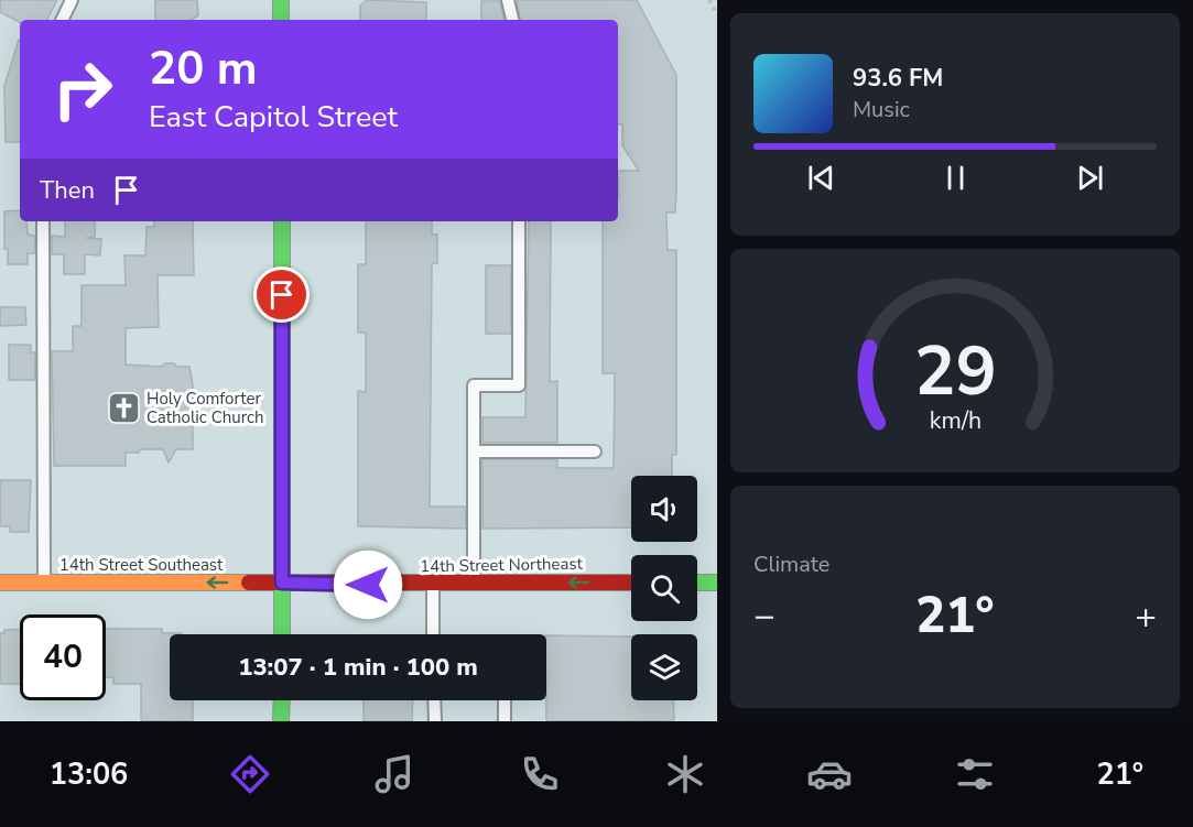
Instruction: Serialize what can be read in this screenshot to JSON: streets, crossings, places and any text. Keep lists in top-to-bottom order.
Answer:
{
  "streets": {
    "street": ["14th Street Southeast", "14th Street Northeast"]
  },
  "crossings": [
    ["14th Street Southeast", "14th Street Northeast"]
  ],
  "one_way": ["14th Street Southeast", "14th Street Northeast"],
  "places": {
    "church": ["Holy Comforter Catholic Church"]
  },
  "page": {
    "turn": ["20 m", "East Capitol Street"],
    "song": ["93.6 FM", "Music"],
    "then": "Then",
    "tile": "Climate",
    "heat": ["−", "21°", "+"],
    "limit": "40",
    "trip": "13:07 · 1 min · 100 m",
    "tabs": ["13:06", "21°"],
    "gauge": ["29", "km/h"]
  }
}
